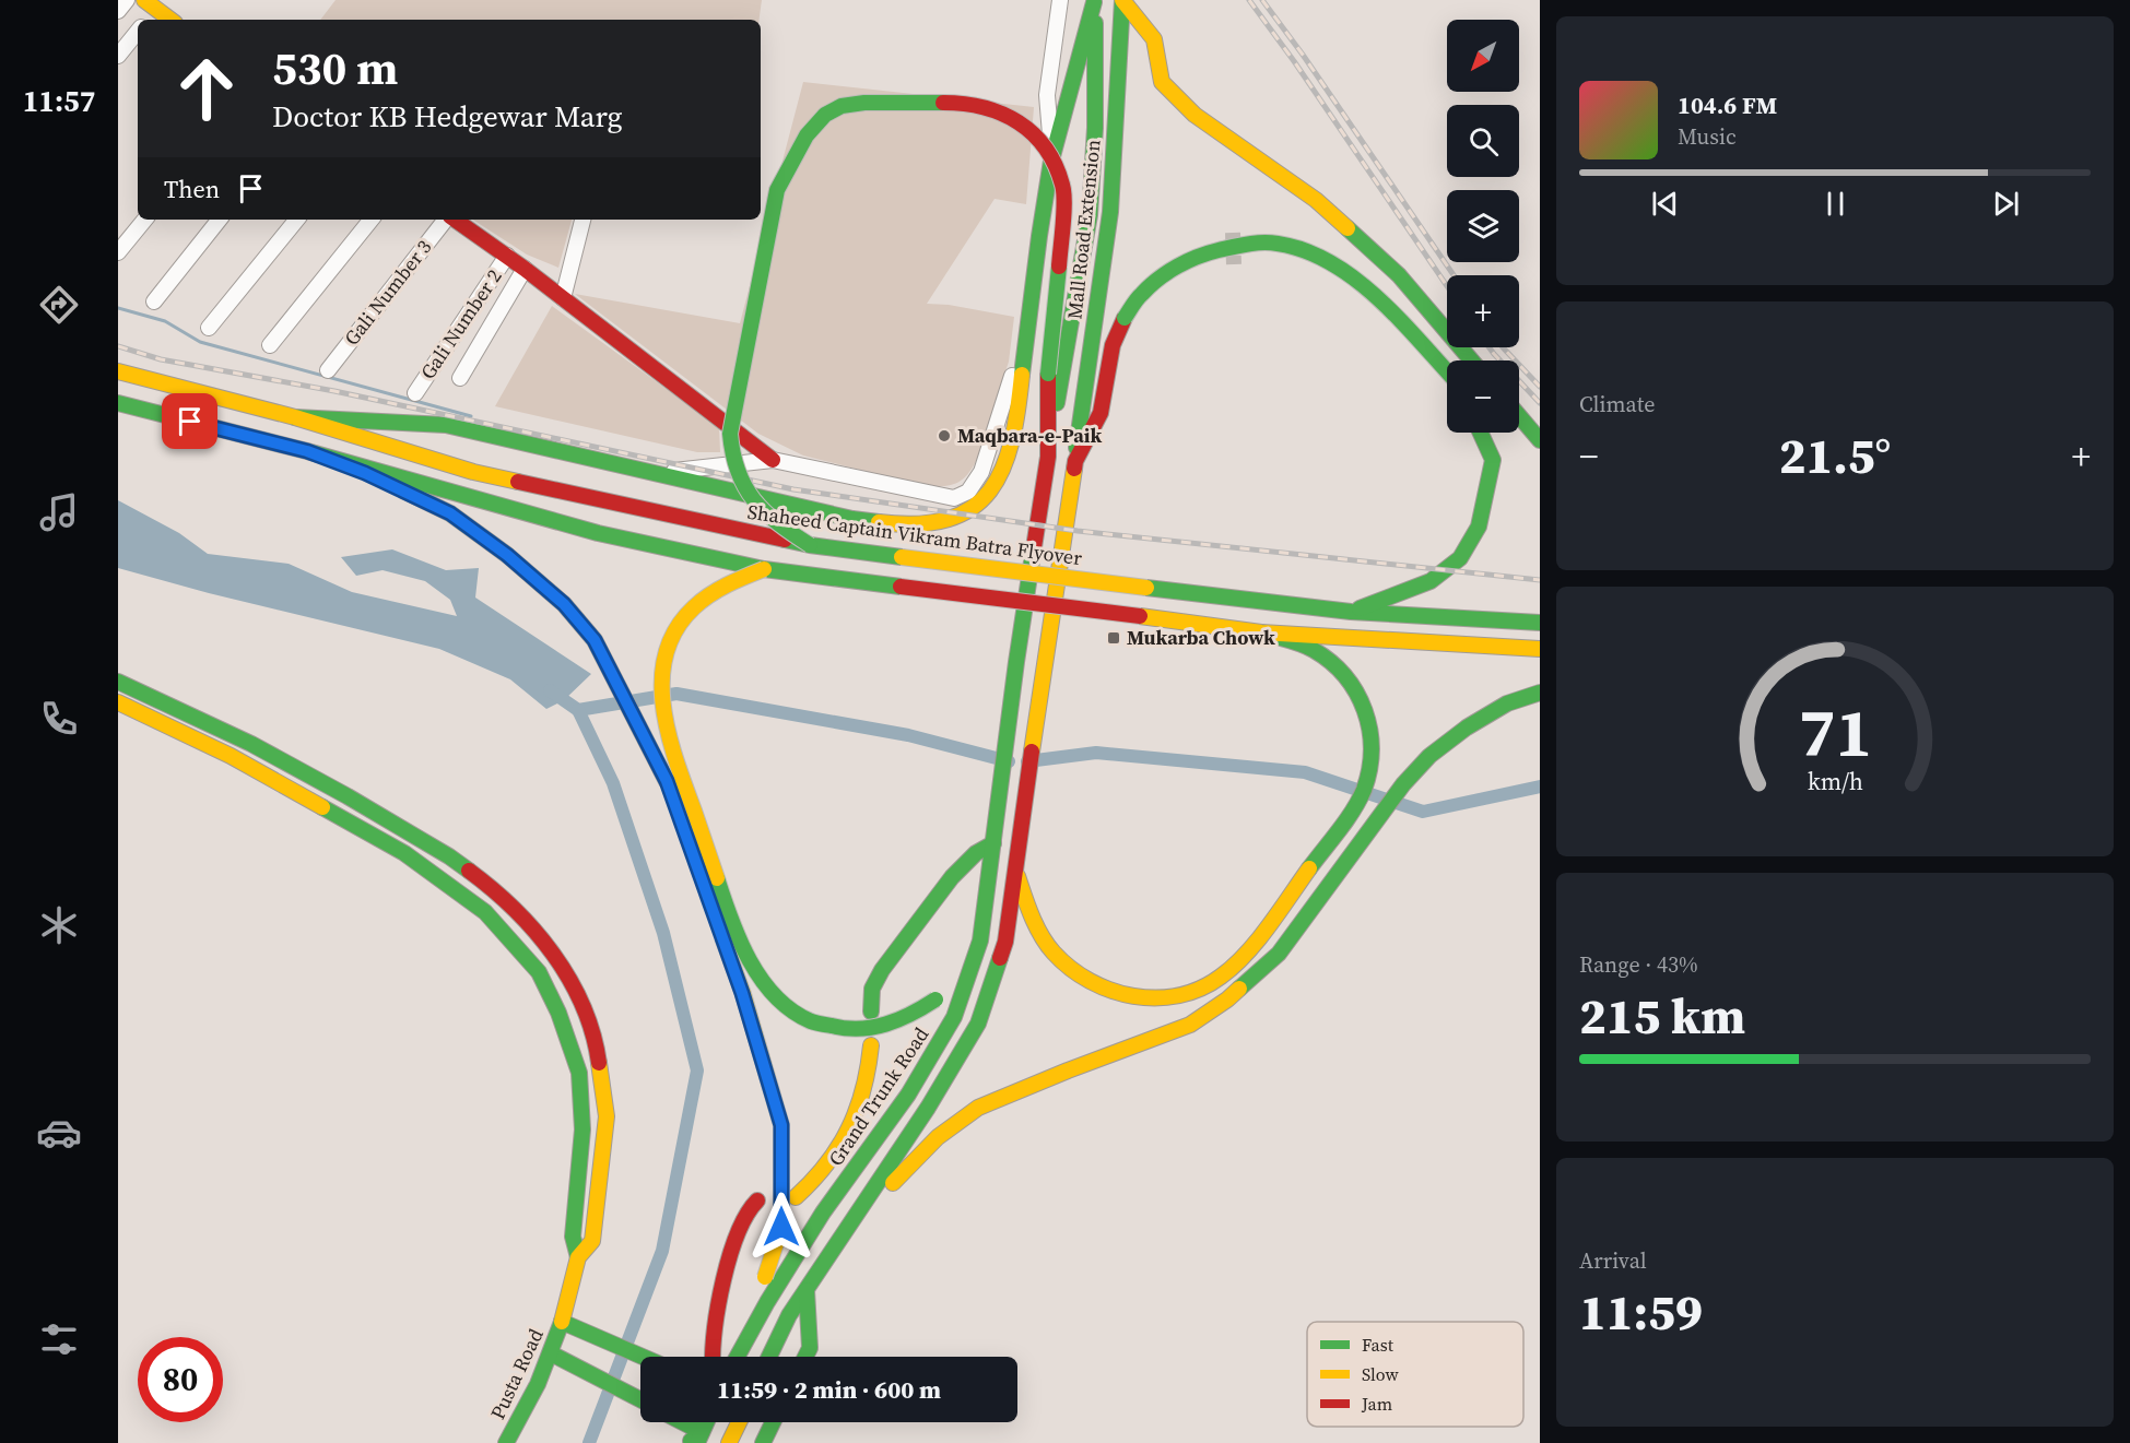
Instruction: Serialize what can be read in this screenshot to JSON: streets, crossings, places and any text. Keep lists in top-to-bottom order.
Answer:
{
  "streets": {
    "main road": [
      "Mall Road Extension",
      "Shaheed Captain Vikram Batra Flyover",
      "Grand Trunk Road",
      "Pusta Road"
    ],
    "street": ["Gali Number 3", "Gali Number 2"]
  },
  "crossings": [
    ["Mall Road Extension", "Grand Trunk Road"]
  ],
  "places": {
    "other": ["Maqbara-e-Paik"],
    "transit": ["Mukarba Chowk"]
  },
  "legend": ["Fast", "Slow", "Jam"],
  "north": "bottom left",
  "page": {
    "tabs": "11:57",
    "map_buttons": ["+", "−"],
    "turn": ["530 m", "Doctor KB Hedgewar Marg"],
    "song": ["104.6 FM", "Music"],
    "then": "Then",
    "tile": [
      "Climate",
      ["Range · 43%", "215 km"],
      ["Arrival", "11:59"]
    ],
    "heat": ["−", "21.5°", "+"],
    "limit": "80",
    "trip": "11:59 · 2 min · 600 m",
    "gauge": ["71", "km/h"]
  }
}
